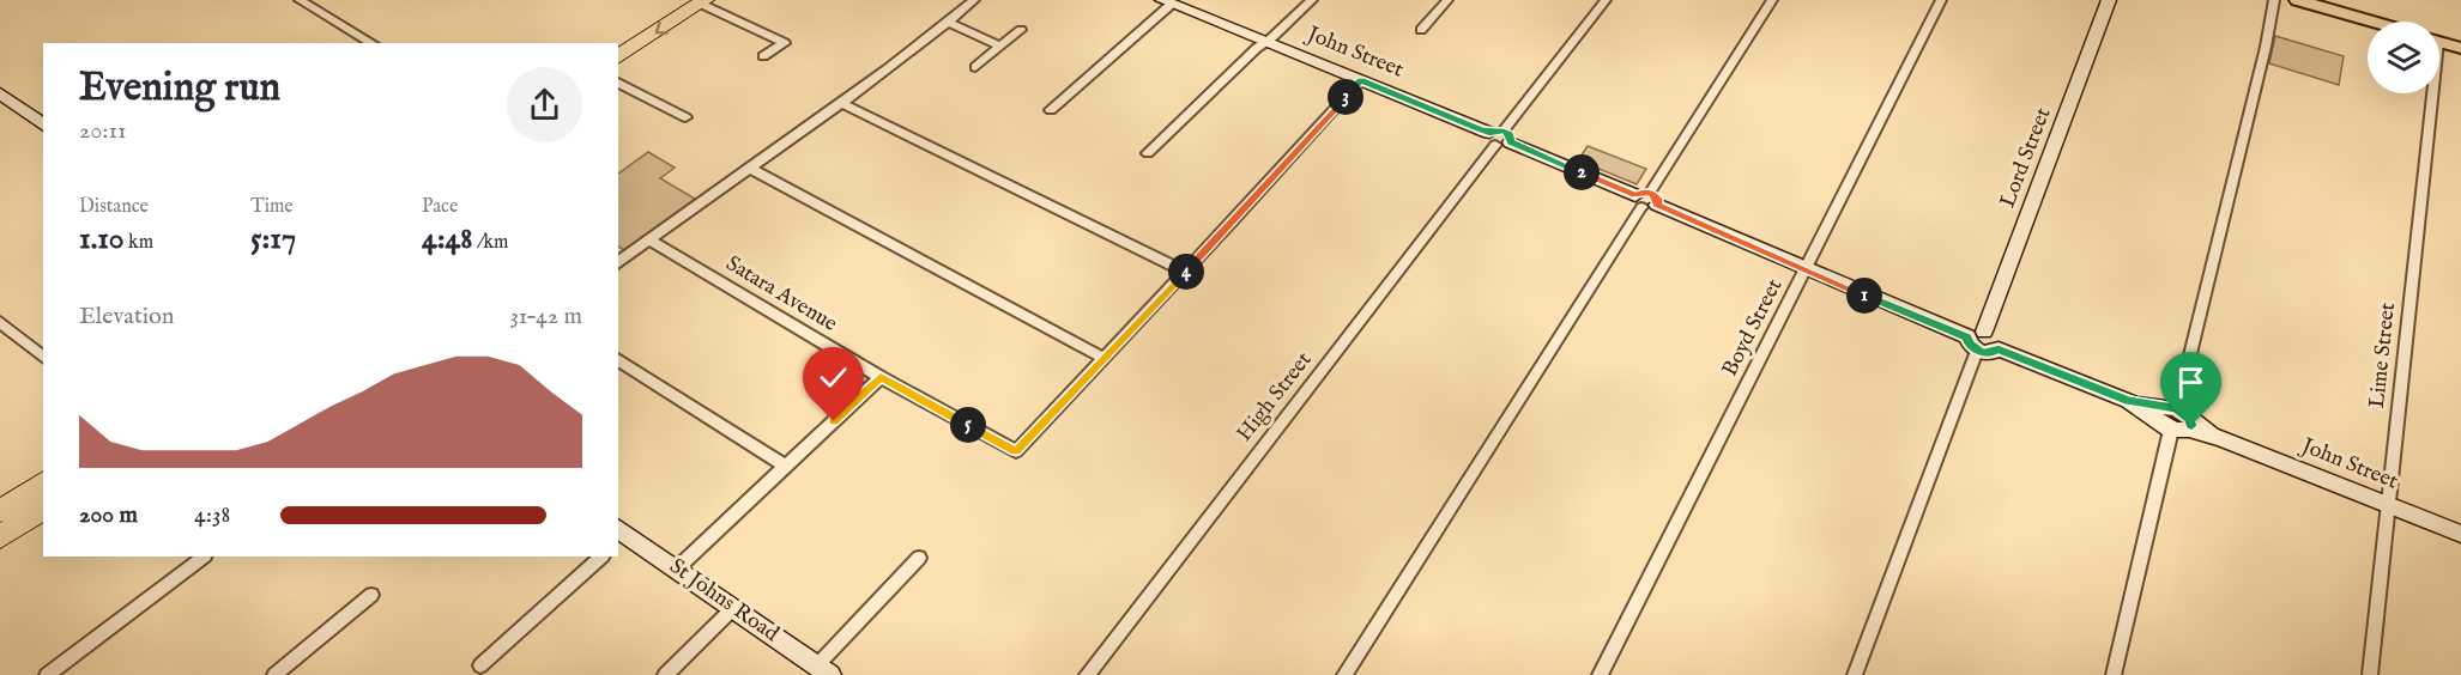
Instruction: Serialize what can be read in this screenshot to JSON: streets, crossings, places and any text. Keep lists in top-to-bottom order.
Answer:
{
  "streets": {
    "street": [
      "John Street",
      "Lord Street",
      "Satara Avenue",
      "Boyd Street",
      "Lime Street",
      "High Street",
      "St Johns Road"
    ]
  },
  "crossings": [
    ["John Street", "Lord Street"],
    ["John Street", "Satara Avenue"],
    ["John Street", "Boyd Street"],
    ["John Street", "Lime Street"],
    ["John Street", "High Street"]
  ],
  "page": {
    "heading": ["Evening run", "20:11"],
    "pins": [
      "3",
      "2",
      "4",
      "1",
      "5"
    ],
    "stats": [
      ["Distance", "1.10 km"],
      ["Time", "5:17"],
      ["Pace", "4:48 /km"]
    ],
    "chart": ["Elevation", "31–42 m"],
    "list": [
      {
        "name": "200 m",
        "note": "4:38"
      }
    ]
  }
}
